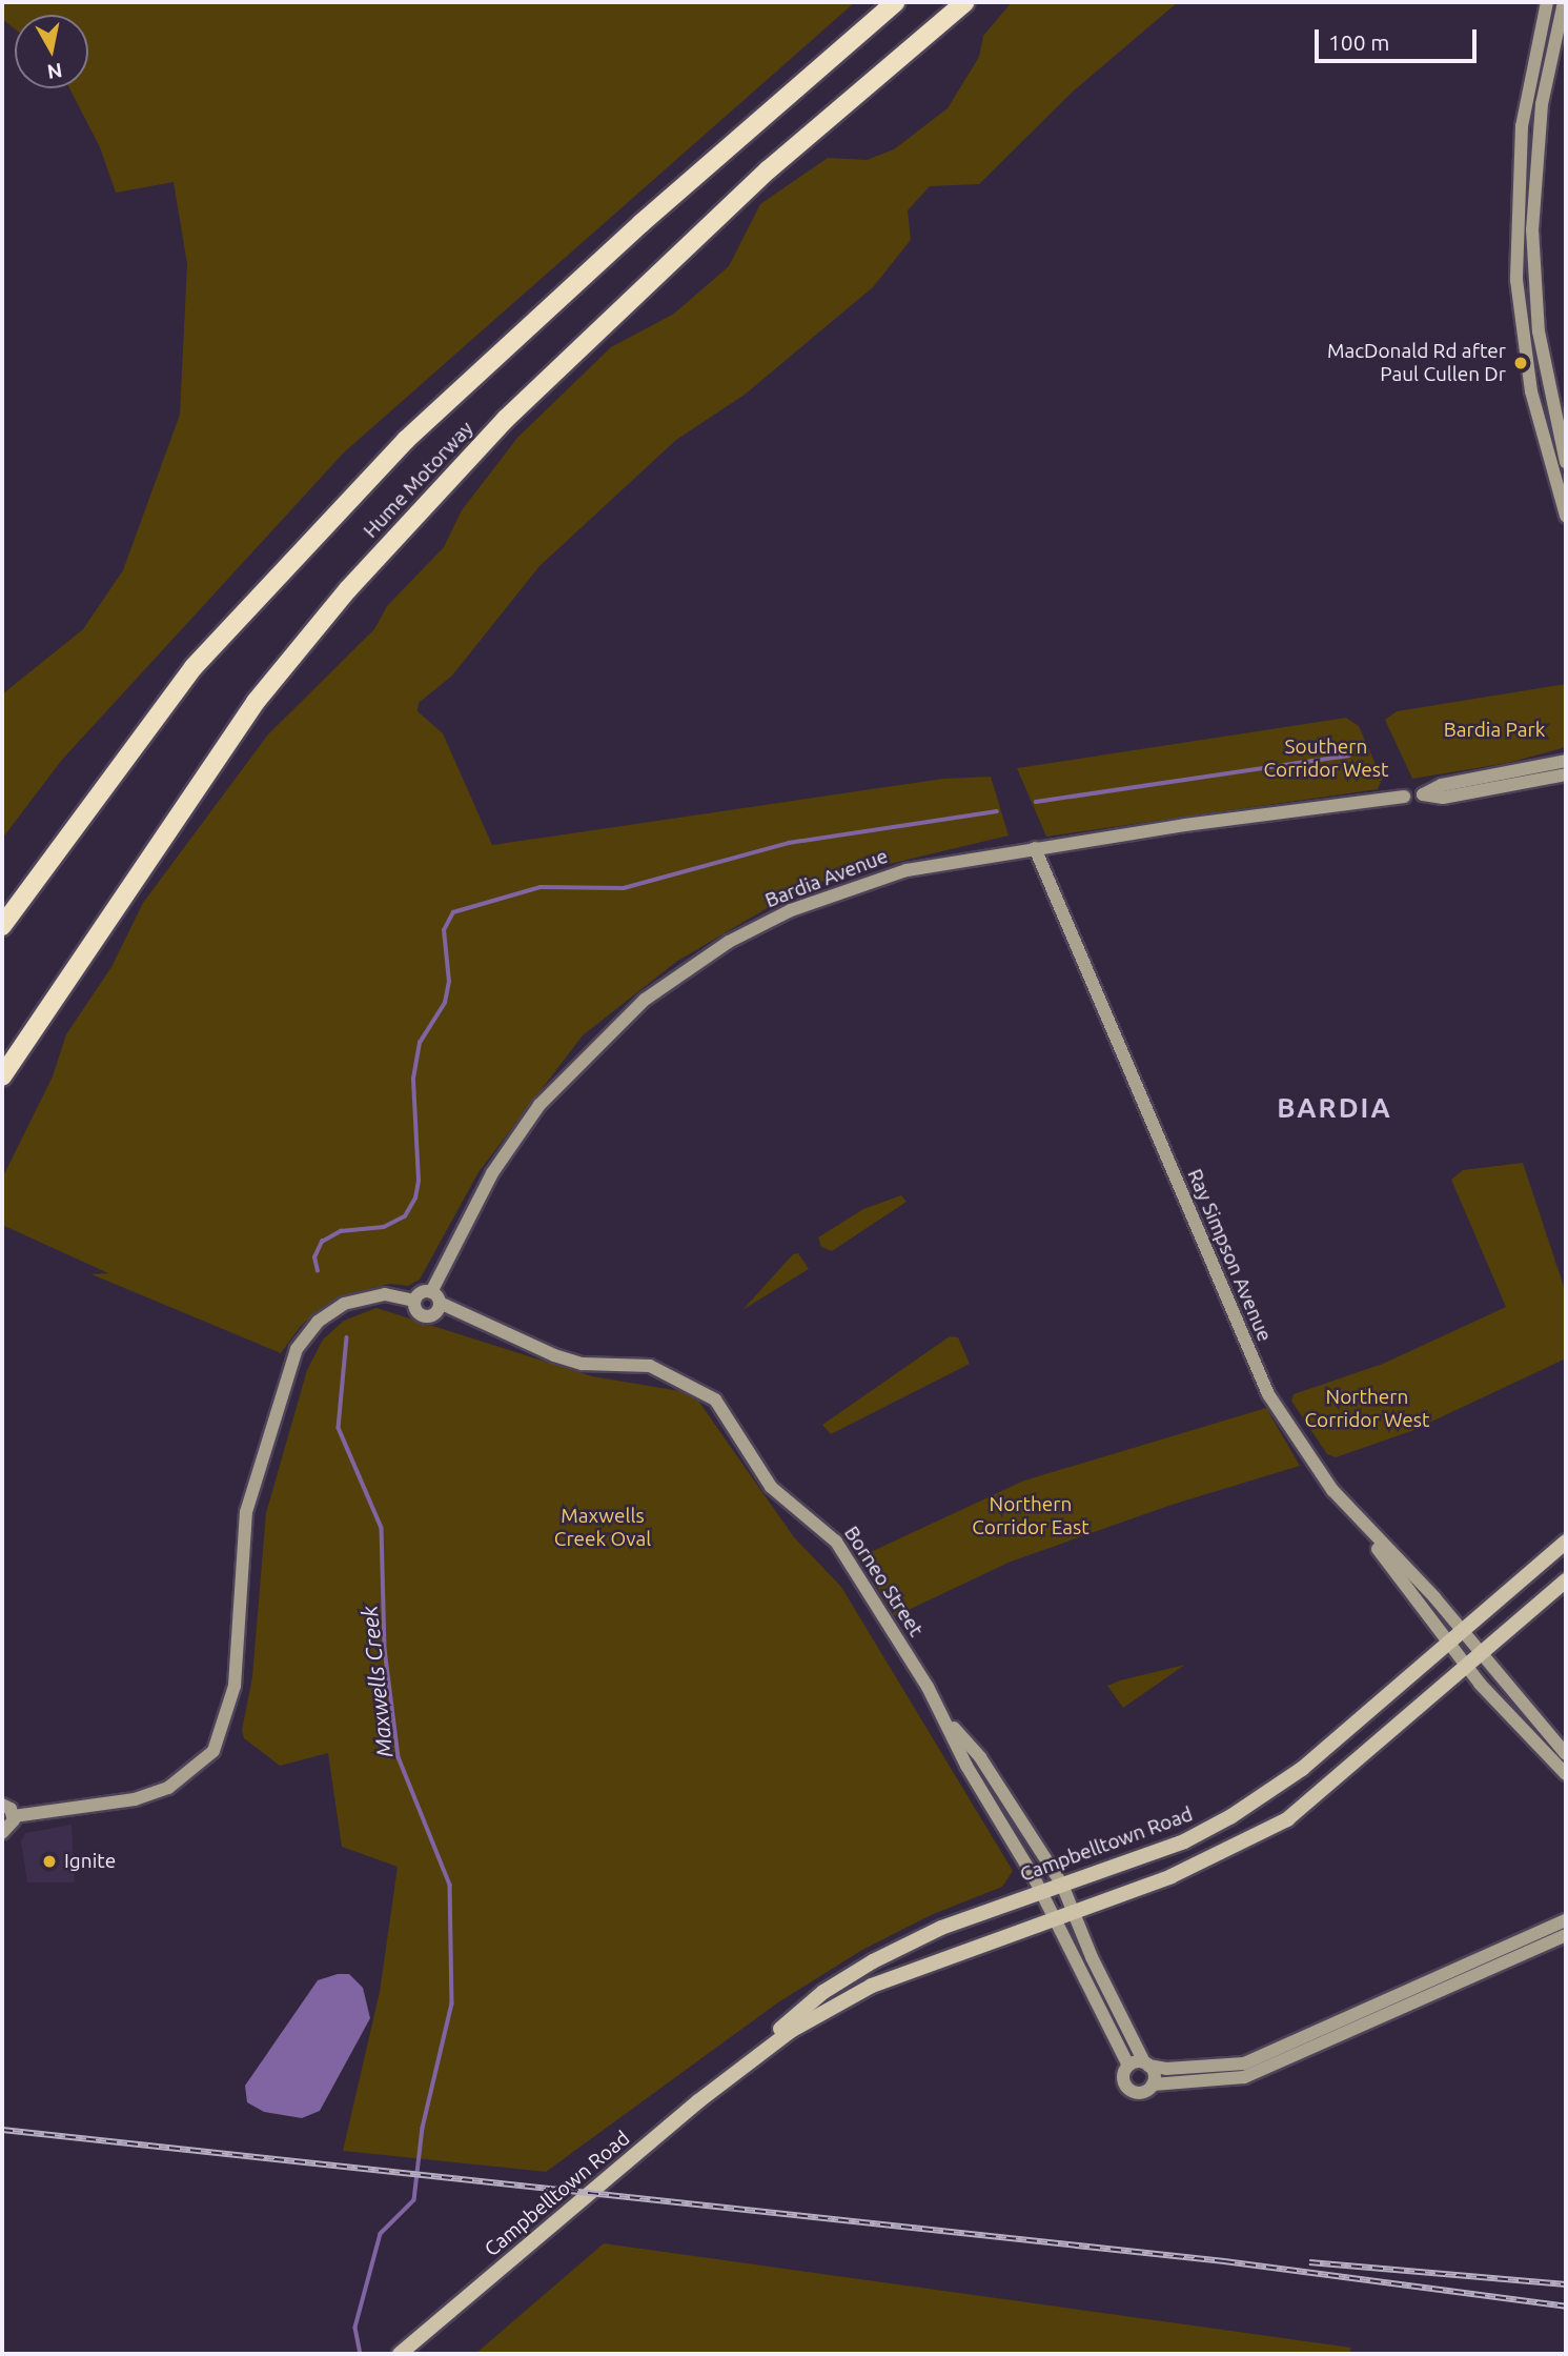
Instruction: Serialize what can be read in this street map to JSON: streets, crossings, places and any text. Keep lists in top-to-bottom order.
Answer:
{
  "streets": {
    "highway": ["Hume Motorway"],
    "main road": ["Campbelltown Road"],
    "street": ["Bardia Avenue", "Ray Simpson Avenue", "Borneo Street"]
  },
  "crossings": [
    ["Bardia Avenue", "Ray Simpson Avenue"],
    ["Bardia Avenue", "Borneo Street"],
    ["Ray Simpson Avenue", "Campbelltown Road"],
    ["Borneo Street", "Campbelltown Road"]
  ],
  "districts": ["BARDIA"],
  "water": ["Maxwells Creek"],
  "parks": [
    "Bardia Park",
    "Southern Corridor West",
    "Northern Corridor West",
    "Northern Corridor East",
    "Maxwells Creek Oval"
  ],
  "places": ["MacDonald Rd after Paul Cullen Dr", "Ignite"],
  "scale_bar": "100 m",
  "north": "bottom"
}
